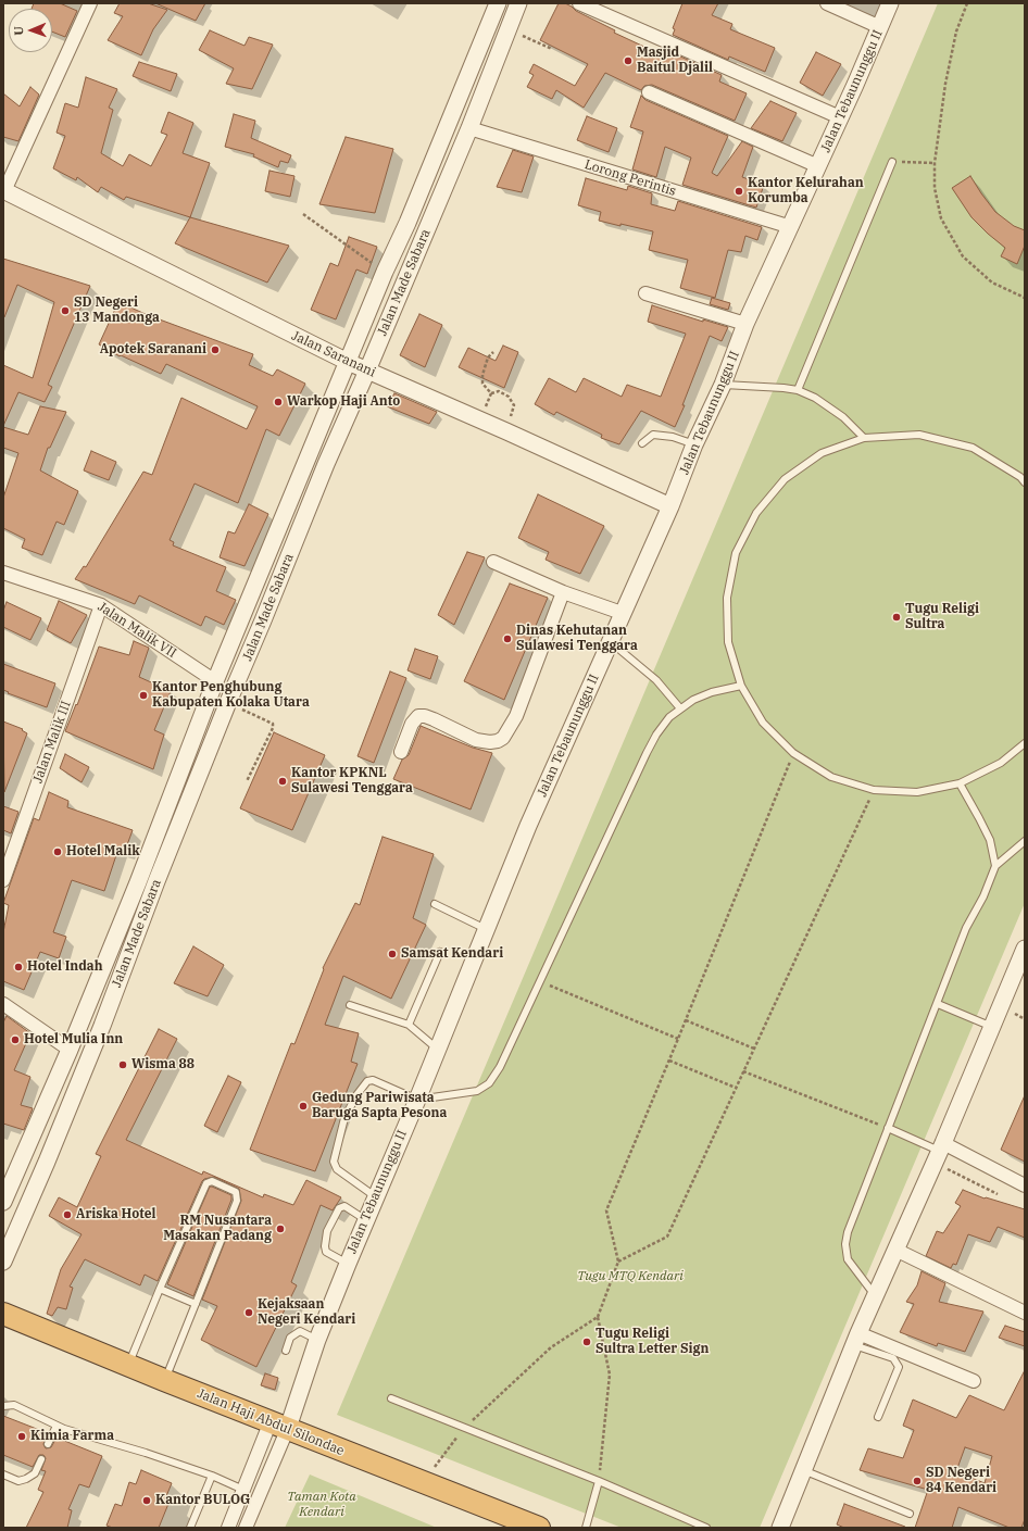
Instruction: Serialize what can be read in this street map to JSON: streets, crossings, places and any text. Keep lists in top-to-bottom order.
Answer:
{
  "streets": {
    "highway": ["Jalan Haji Abdul Silondae"],
    "street": [
      "Jalan Tebaununggu II",
      "Lorong Perintis",
      "Jalan Made Sabara",
      "Jalan Saranani",
      "Jalan Malik VII",
      "Jalan Malik III"
    ]
  },
  "crossings": [
    ["Jalan Tebaununggu II", "Lorong Perintis"],
    ["Jalan Tebaununggu II", "Jalan Saranani"],
    ["Jalan Tebaununggu II", "Jalan Haji Abdul Silondae"],
    ["Lorong Perintis", "Jalan Made Sabara"],
    ["Jalan Made Sabara", "Jalan Saranani"],
    ["Jalan Made Sabara", "Jalan Malik VII"],
    ["Jalan Malik VII", "Jalan Malik III"]
  ],
  "parks": ["Tugu MTQ Kendari", "Taman Kota Kendari"],
  "places": [
    "Masjid Baitul Djalil",
    "Kantor Kelurahan Korumba",
    "SD Negeri 13 Mandonga",
    "Apotek Saranani",
    "Warkop Haji Anto",
    "Tugu Religi Sultra",
    "Dinas Kehutanan Sulawesi Tenggara",
    "Kantor Penghubung Kabupaten Kolaka Utara",
    "Kantor KPKNL Sulawesi Tenggara",
    "Hotel Malik",
    "Samsat Kendari",
    "Hotel Indah",
    "Hotel Mulia Inn",
    "Wisma 88",
    "Gedung Pariwisata Baruga Sapta Pesona",
    "Ariska Hotel",
    "RM Nusantara Masakan Padang",
    "Kejaksaan Negeri Kendari",
    "Tugu Religi Sultra Letter Sign",
    "Kimia Farma",
    "SD Negeri 84 Kendari",
    "Kantor BULOG"
  ],
  "north": "left"
}
